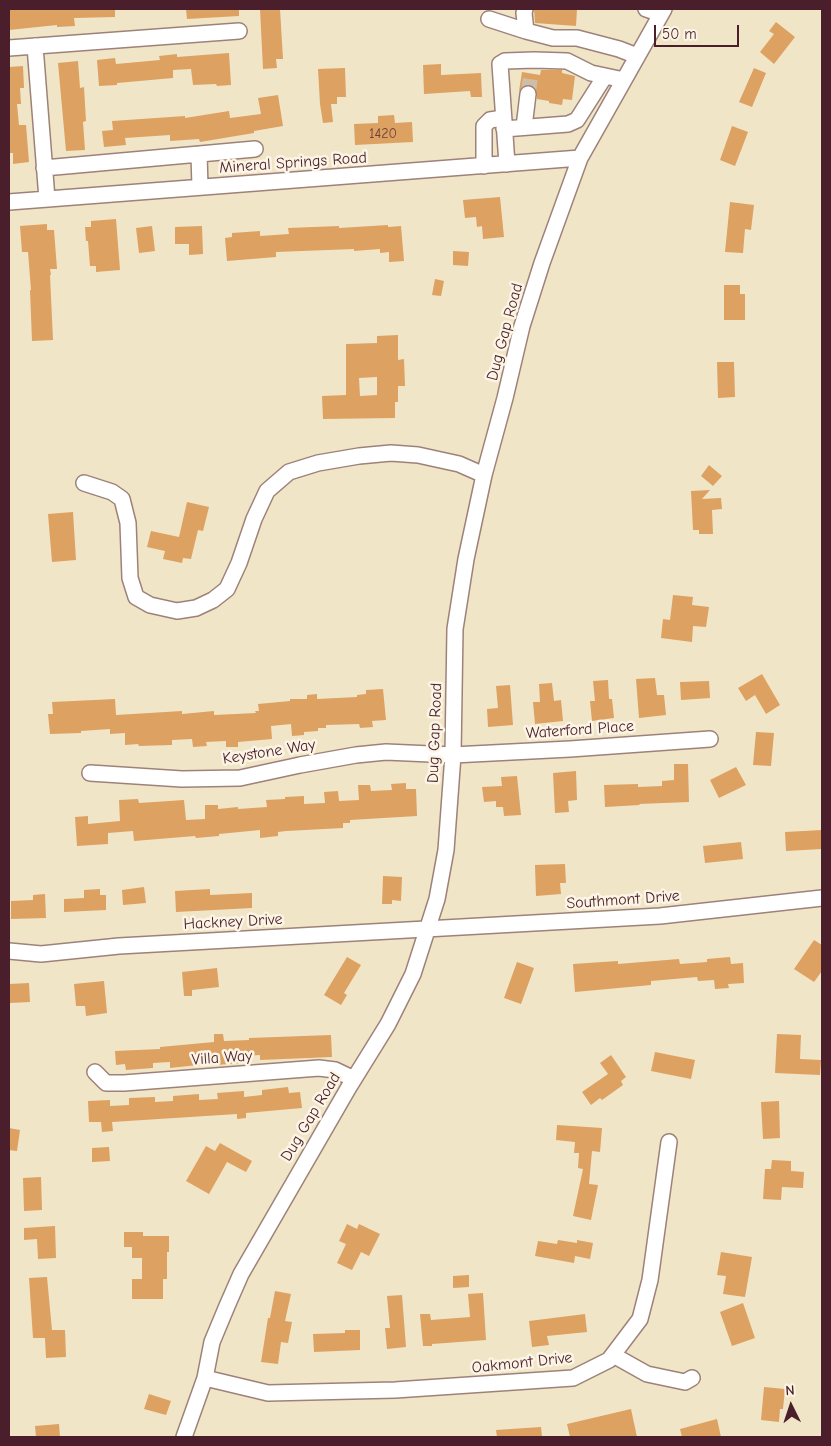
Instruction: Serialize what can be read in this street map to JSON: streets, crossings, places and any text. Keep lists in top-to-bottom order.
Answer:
{
  "streets": {
    "street": [
      "Mineral Springs Road",
      "Dug Gap Road",
      "Waterford Place",
      "Keystone Way",
      "Southmont Drive",
      "Hackney Drive",
      "Villa Way",
      "Oakmont Drive"
    ]
  },
  "crossings": [
    ["Mineral Springs Road", "Dug Gap Road"],
    ["Dug Gap Road", "Waterford Place"],
    ["Dug Gap Road", "Keystone Way"],
    ["Dug Gap Road", "Southmont Drive"],
    ["Dug Gap Road", "Hackney Drive"],
    ["Dug Gap Road", "Villa Way"],
    ["Dug Gap Road", "Oakmont Drive"],
    ["Waterford Place", "Keystone Way"],
    ["Southmont Drive", "Hackney Drive"]
  ],
  "house_numbers": ["1420"],
  "scale_bar": "50 m",
  "north": "top"
}
